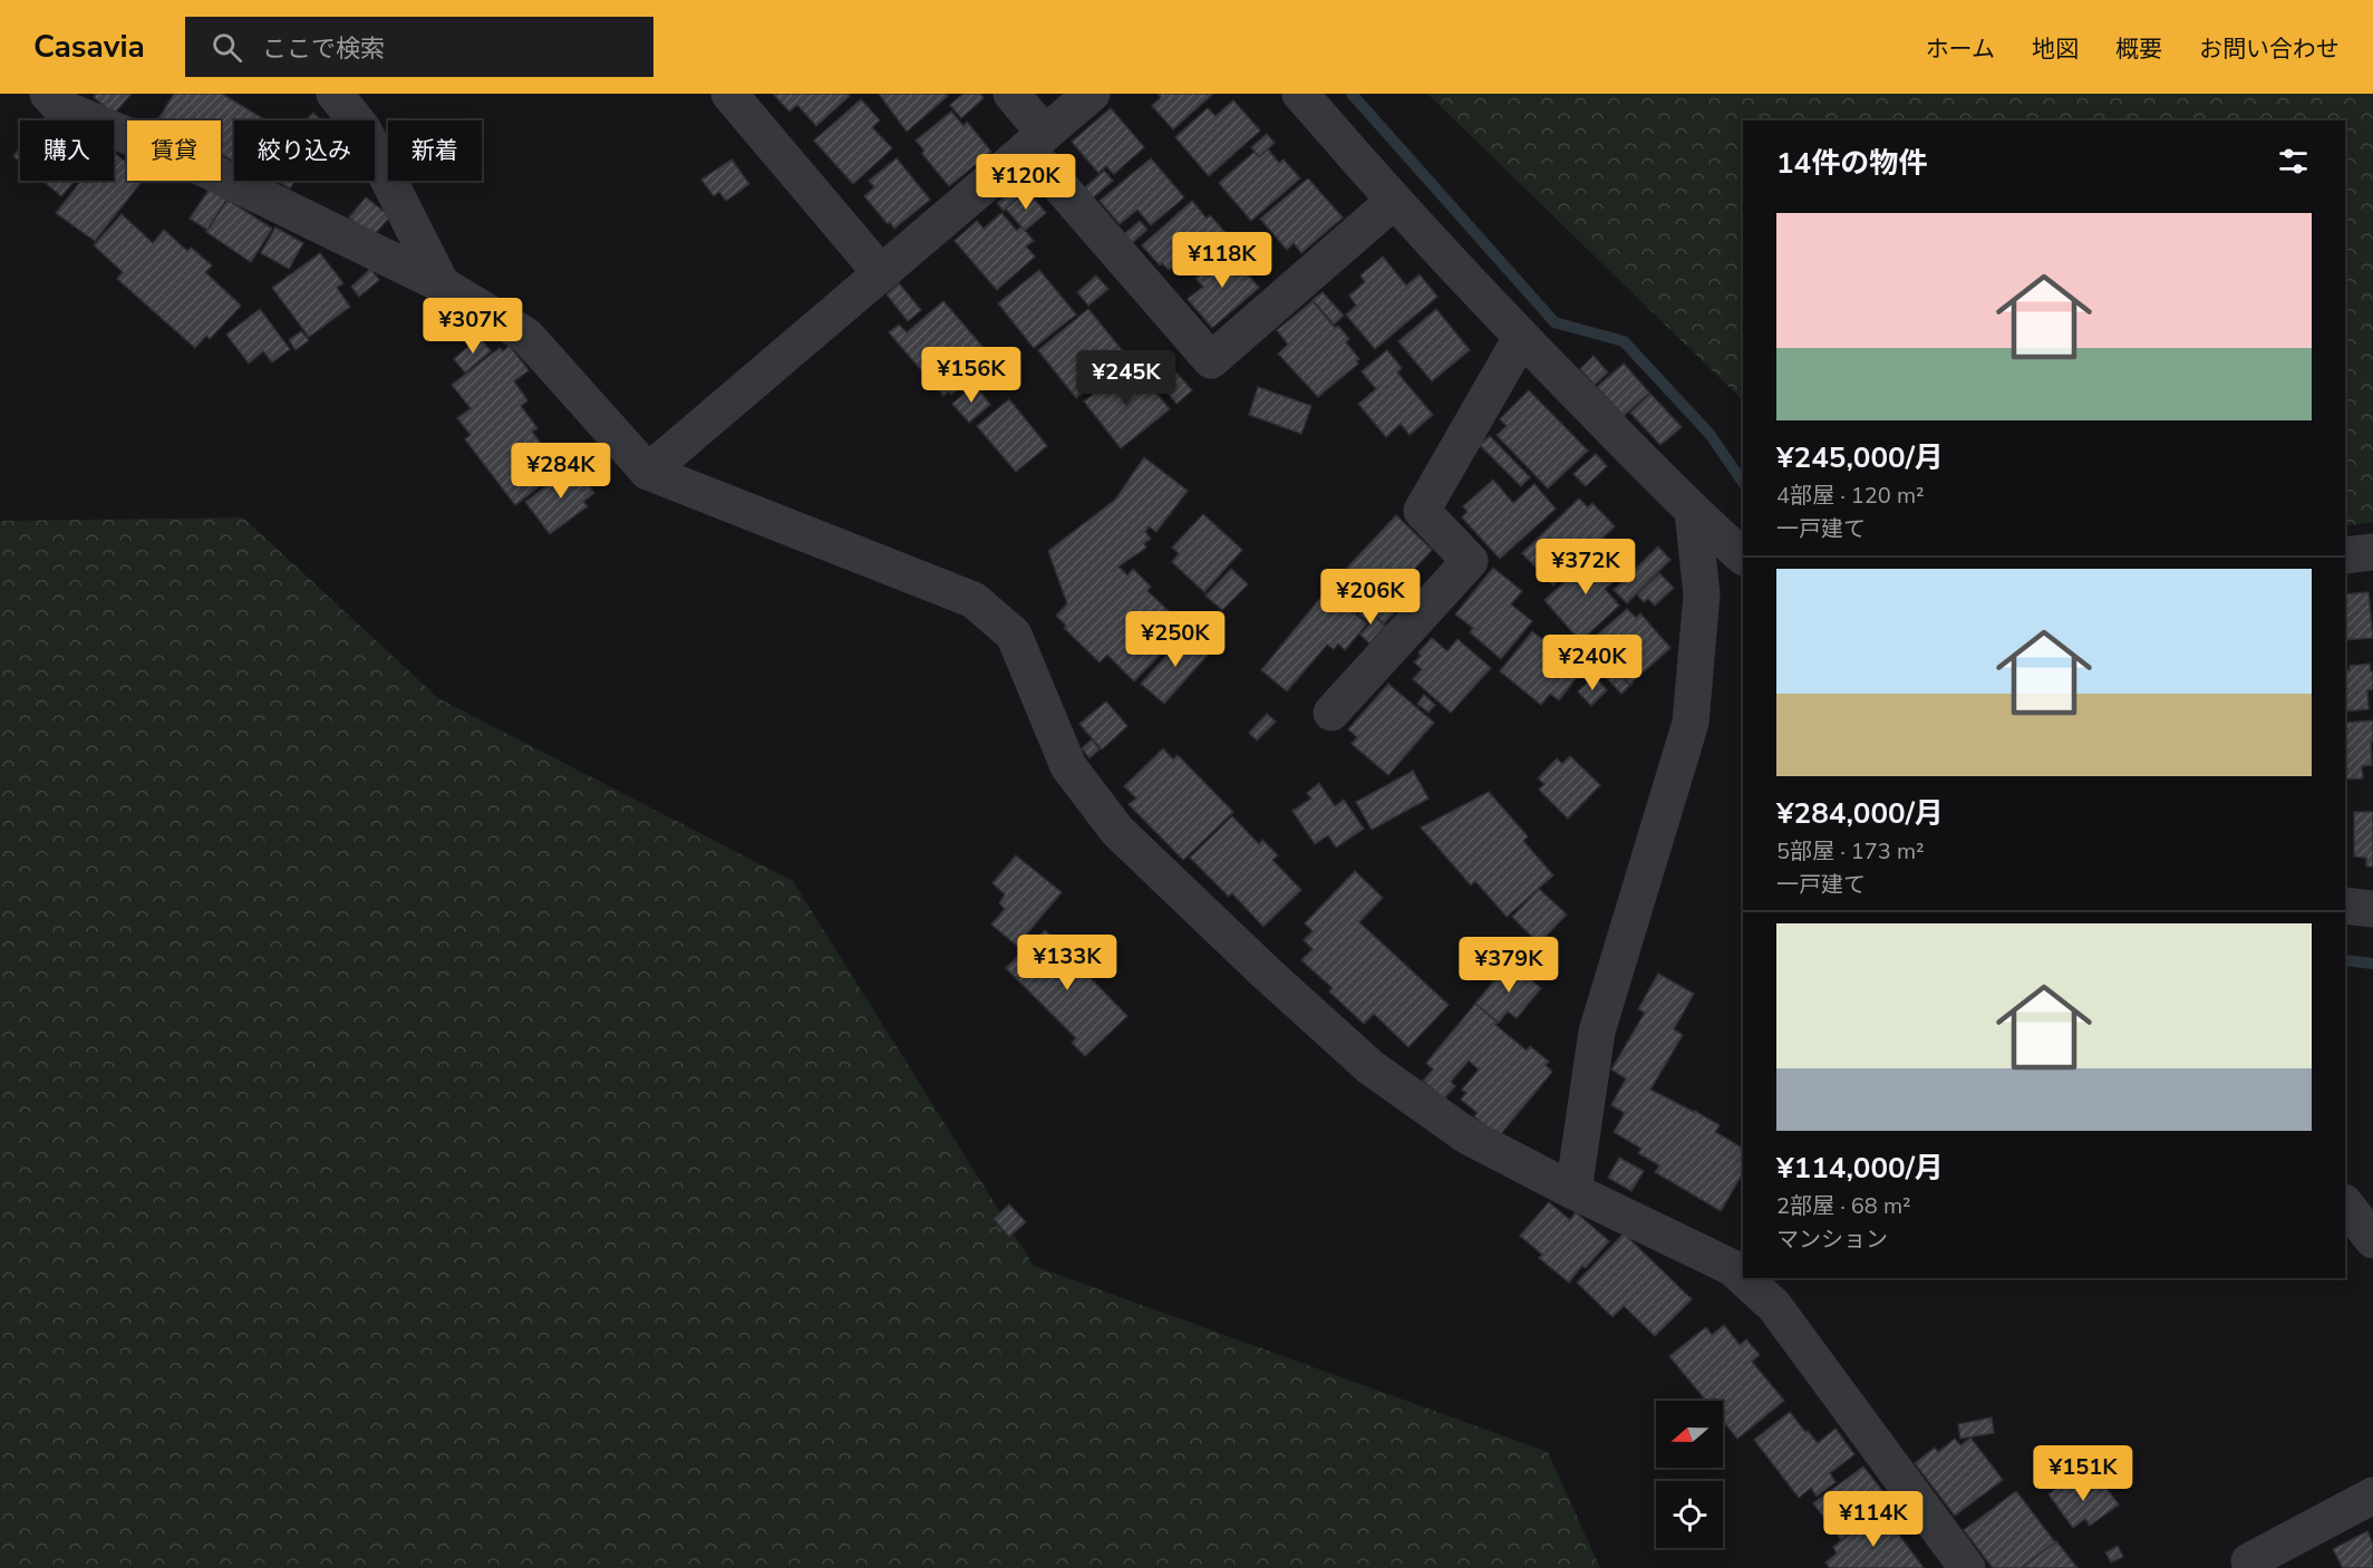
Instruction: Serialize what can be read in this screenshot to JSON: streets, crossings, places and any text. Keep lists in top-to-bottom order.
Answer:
{
  "north": "left",
  "page": {
    "header": "Casavia",
    "search": "ここで検索",
    "nav": [
      "ホーム",
      "地図",
      "概要",
      "お問い合わせ"
    ],
    "chip": [
      "購入",
      "賃貸",
      "絞り込み",
      "新着"
    ],
    "heading": "14件の物件",
    "price": [
      "¥120K",
      "¥118K",
      "¥307K",
      "¥156K",
      "¥245K",
      "¥284K",
      "¥372K",
      "¥206K",
      "¥250K",
      "¥240K",
      "¥133K",
      "¥379K",
      "¥151K",
      "¥114K"
    ],
    "list": [
      {
        "name": "¥245,000/月",
        "note": "4部屋 · 120 m² · 一戸建て"
      },
      {
        "name": "¥284,000/月",
        "note": "5部屋 · 173 m² · 一戸建て"
      },
      {
        "name": "¥114,000/月",
        "note": "2部屋 · 68 m² · マンション"
      }
    ]
  }
}
